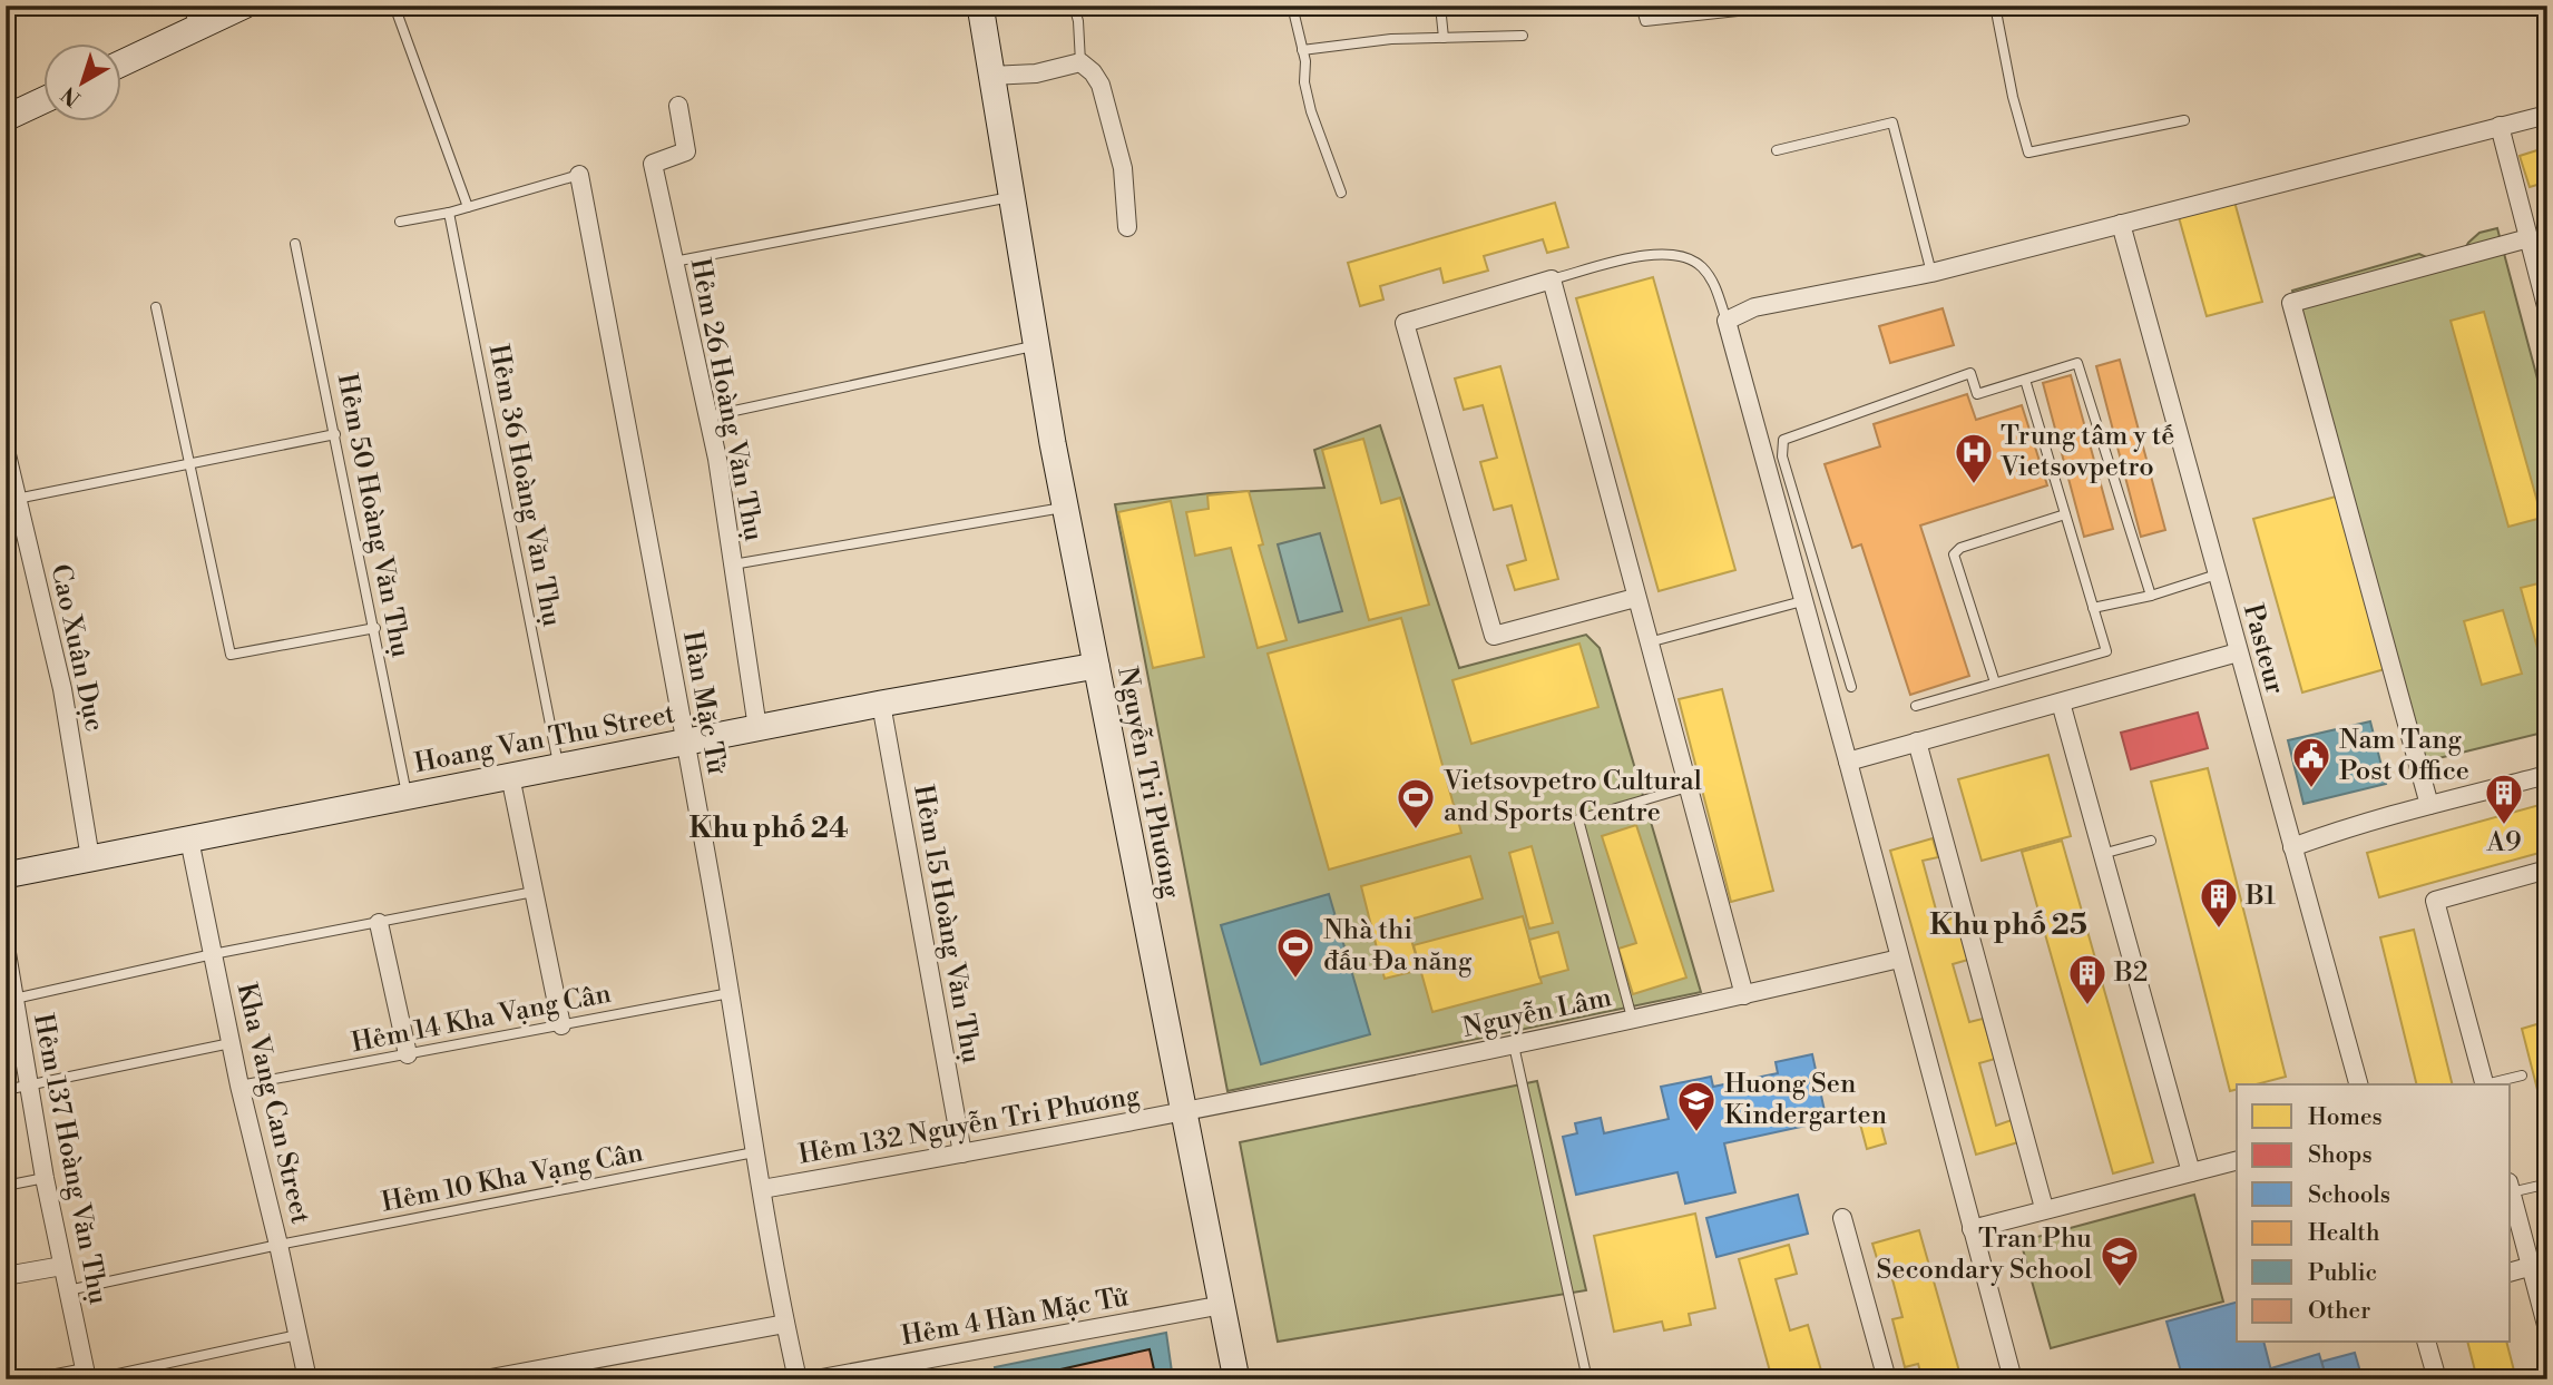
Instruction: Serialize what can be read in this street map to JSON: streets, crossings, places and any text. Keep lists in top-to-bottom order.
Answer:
{
  "streets": {
    "street": [
      "Hẻm 26 Hoàng Văn Thụ",
      "Cao Xuân Dục",
      "Pasteur",
      "Hàn Mặc Tử",
      "Hoang Van Thu Street",
      "Nguyễn Tri Phương",
      "Hẻm 15 Hoàng Văn Thụ",
      "Nguyễn Lâm",
      "Kha Vang Can Street",
      "Hẻm 132 Nguyễn Tri Phương",
      "Hẻm 137 Hoàng Văn Thụ",
      "Hẻm 4 Hàn Mặc Tử"
    ],
    "lane": [
      "Hẻm 36 Hoàng Văn Thụ",
      "Hẻm 50 Hoàng Văn Thụ",
      "Hẻm 14 Kha Vạng Cân",
      "Hẻm 10 Kha Vạng Cân"
    ]
  },
  "crossings": [
    ["Hẻm 26 Hoàng Văn Thụ", "Hoang Van Thu Street"],
    ["Hẻm 36 Hoàng Văn Thụ", "Hoang Van Thu Street"],
    ["Hẻm 50 Hoàng Văn Thụ", "Hoang Van Thu Street"],
    ["Cao Xuân Dục", "Hoang Van Thu Street"],
    ["Hàn Mặc Tử", "Hoang Van Thu Street"],
    ["Hàn Mặc Tử", "Hẻm 14 Kha Vạng Cân"],
    ["Hàn Mặc Tử", "Hẻm 132 Nguyễn Tri Phương"],
    ["Hàn Mặc Tử", "Hẻm 10 Kha Vạng Cân"],
    ["Hoang Van Thu Street", "Nguyễn Tri Phương"],
    ["Hoang Van Thu Street", "Hẻm 15 Hoàng Văn Thụ"],
    ["Hoang Van Thu Street", "Kha Vang Can Street"],
    ["Nguyễn Tri Phương", "Nguyễn Lâm"],
    ["Nguyễn Tri Phương", "Hẻm 132 Nguyễn Tri Phương"],
    ["Nguyễn Tri Phương", "Hẻm 4 Hàn Mặc Tử"],
    ["Hẻm 15 Hoàng Văn Thụ", "Hẻm 132 Nguyễn Tri Phương"],
    ["Nguyễn Lâm", "Hẻm 132 Nguyễn Tri Phương"],
    ["Hẻm 14 Kha Vạng Cân", "Kha Vang Can Street"],
    ["Kha Vang Can Street", "Hẻm 10 Kha Vạng Cân"],
    ["Hẻm 137 Hoàng Văn Thụ", "Hẻm 10 Kha Vạng Cân"]
  ],
  "districts": ["Khu phố 24", "Khu phố 25"],
  "places": {
    "hospital": ["Trung tâm y tế Vietsovpetro"],
    "public building": ["Nam Tang Post Office"],
    "building": ["A9", "B1", "B2"],
    "sports": ["Vietsovpetro Cultural and Sports Centre", "Nhà thi đấu Đa năng"],
    "school or university": ["Huong Sen Kindergarten", "Tran Phu Secondary School"]
  },
  "legend": [
    "Homes",
    "Shops",
    "Schools",
    "Health",
    "Public",
    "Other"
  ],
  "north": "bottom left"
}
